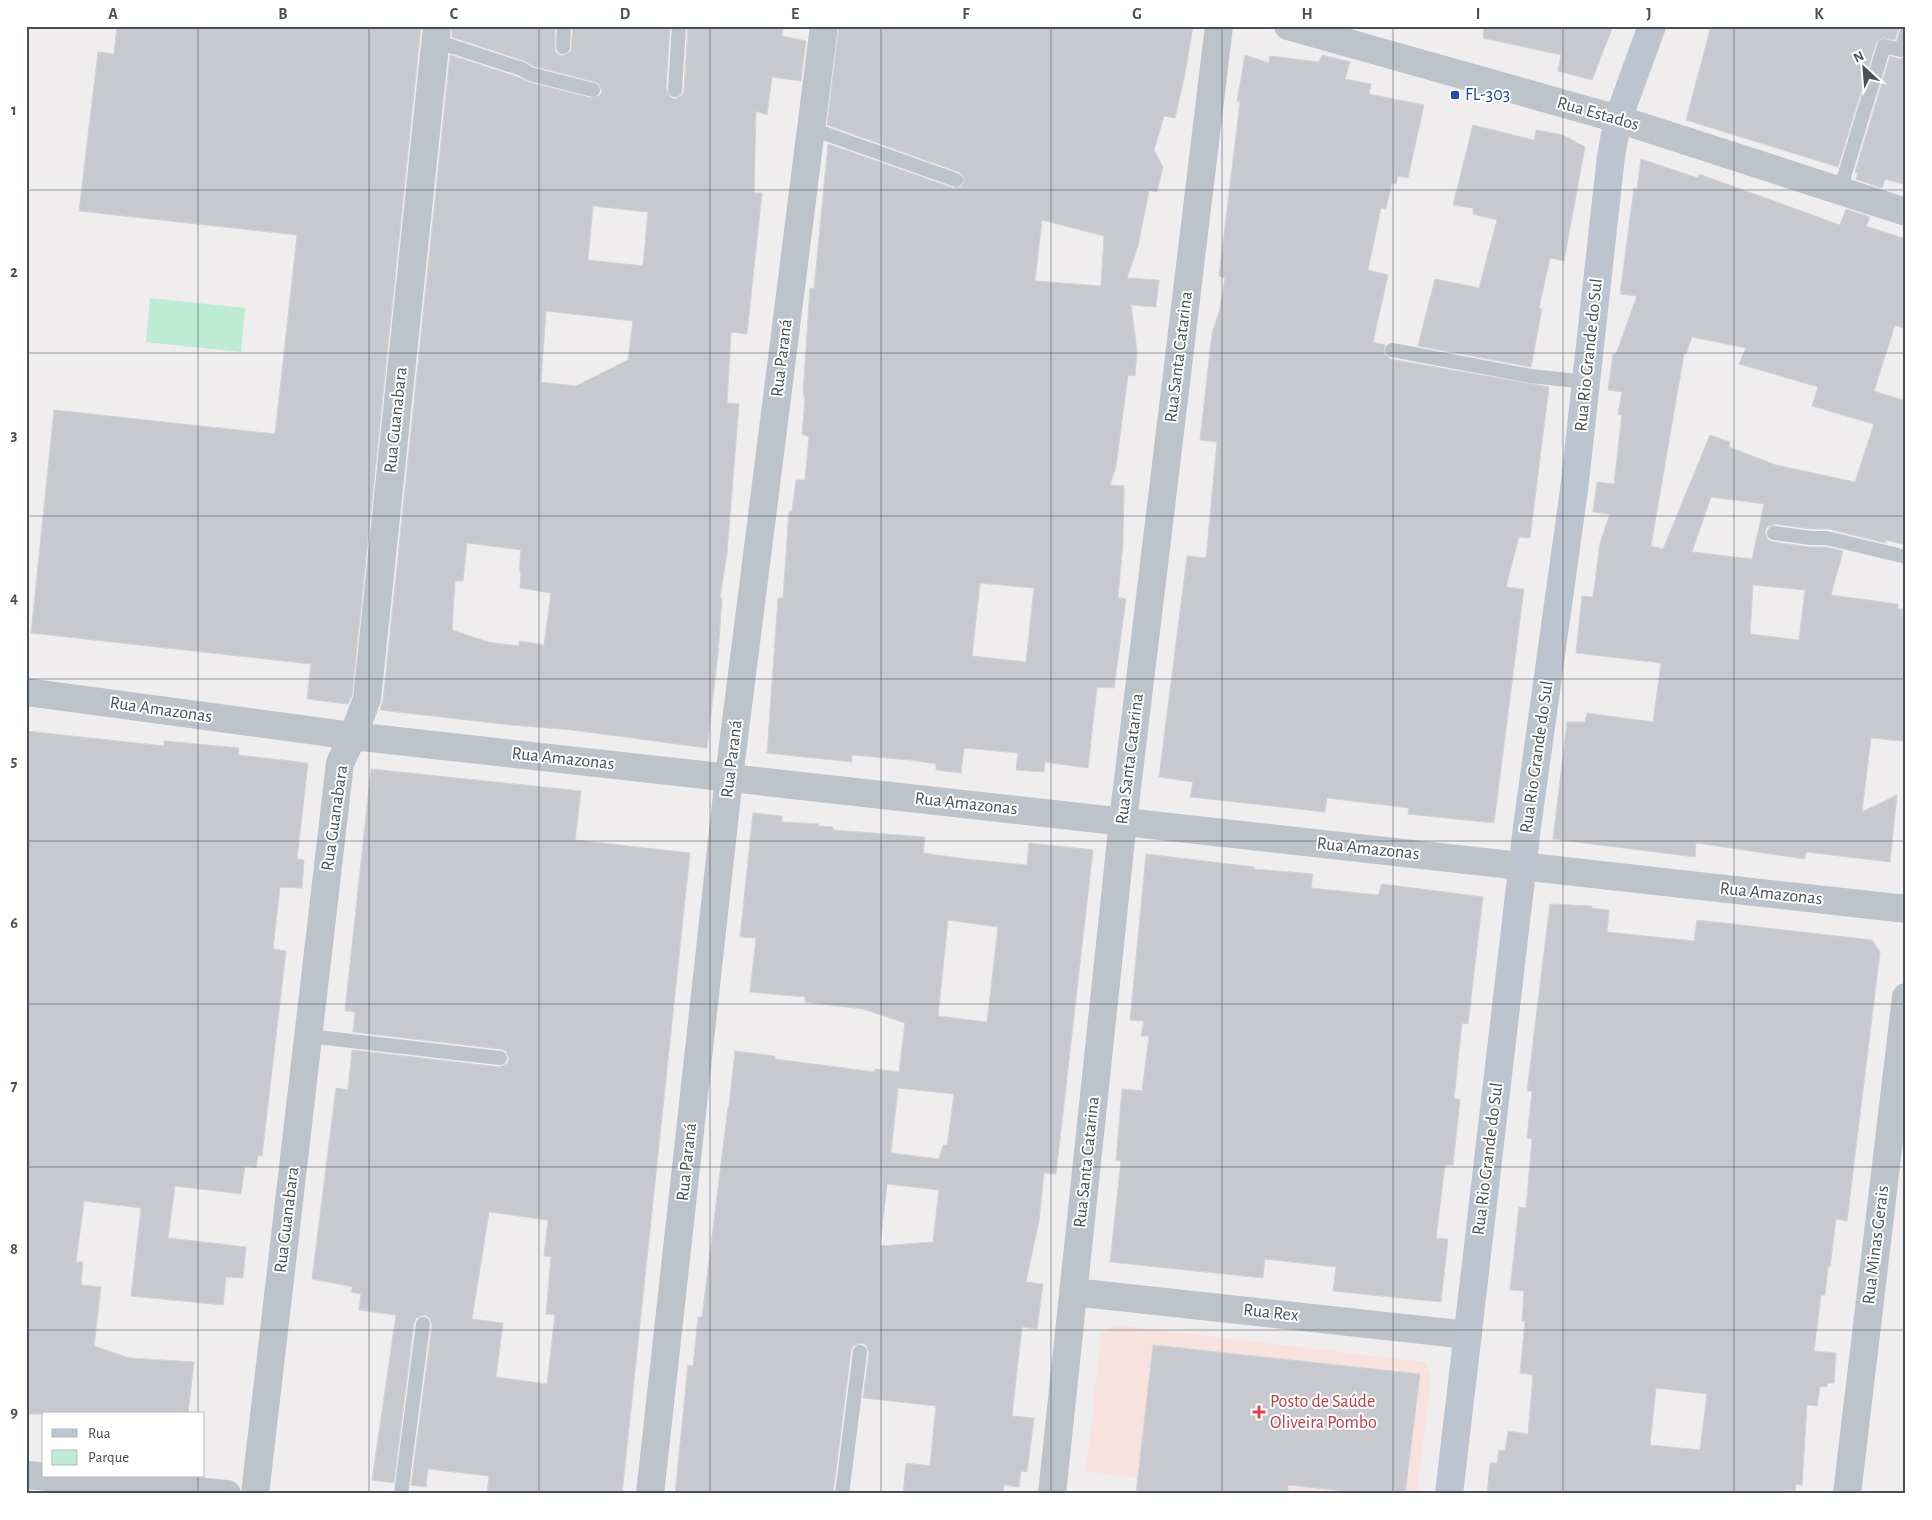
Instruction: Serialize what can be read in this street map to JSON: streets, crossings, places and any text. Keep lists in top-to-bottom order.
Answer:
{
  "streets": {
    "street": [
      "Rua Estados",
      "Rua Rio Grande do Sul",
      "Rua Santa Catarina",
      "Rua Paraná",
      "Rua Guanabara",
      "Rua Amazonas",
      "Rua Minas Gerais",
      "Rua Rex"
    ]
  },
  "crossings": [
    ["Rua Estados", "Rua Rio Grande do Sul"],
    ["Rua Rio Grande do Sul", "Rua Amazonas"],
    ["Rua Rio Grande do Sul", "Rua Rex"],
    ["Rua Santa Catarina", "Rua Amazonas"],
    ["Rua Santa Catarina", "Rua Rex"],
    ["Rua Paraná", "Rua Amazonas"],
    ["Rua Guanabara", "Rua Amazonas"]
  ],
  "places": {
    "transit": ["FL-303"],
    "health": ["Posto de Saúde Oliveira Pombo"]
  },
  "legend": ["Rua", "Parque"],
  "north": "top left",
  "grid": {
    "columns": [
      "A",
      "B",
      "C",
      "D",
      "E",
      "F",
      "G",
      "H",
      "I",
      "J",
      "K"
    ],
    "rows": [
      "1",
      "2",
      "3",
      "4",
      "5",
      "6",
      "7",
      "8",
      "9"
    ]
  }
}
